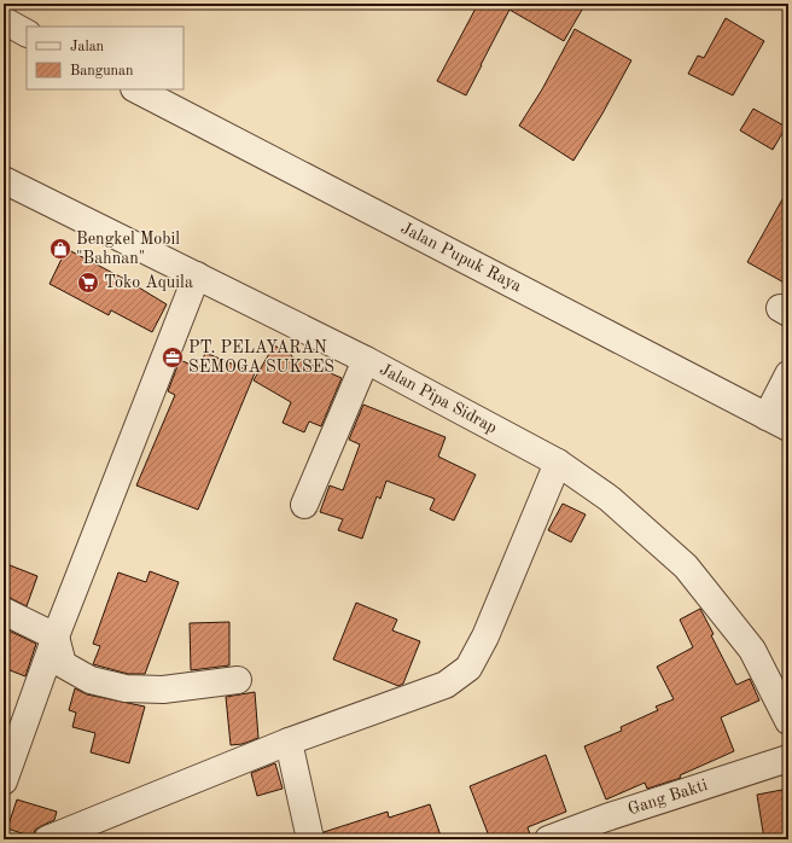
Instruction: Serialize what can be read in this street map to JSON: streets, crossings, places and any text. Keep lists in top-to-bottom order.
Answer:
{
  "streets": {
    "street": ["Jalan Pupuk Raya", "Jalan Pipa Sidrap", "Gang Bakti"]
  },
  "places": {
    "shop": ["Bengkel Mobil \"Bahnan\""],
    "supermarket": ["Toko Aquila"],
    "office": ["PT. PELAYARAN SEMOGA SUKSES"]
  },
  "legend": ["Jalan", "Bangunan"]
}
